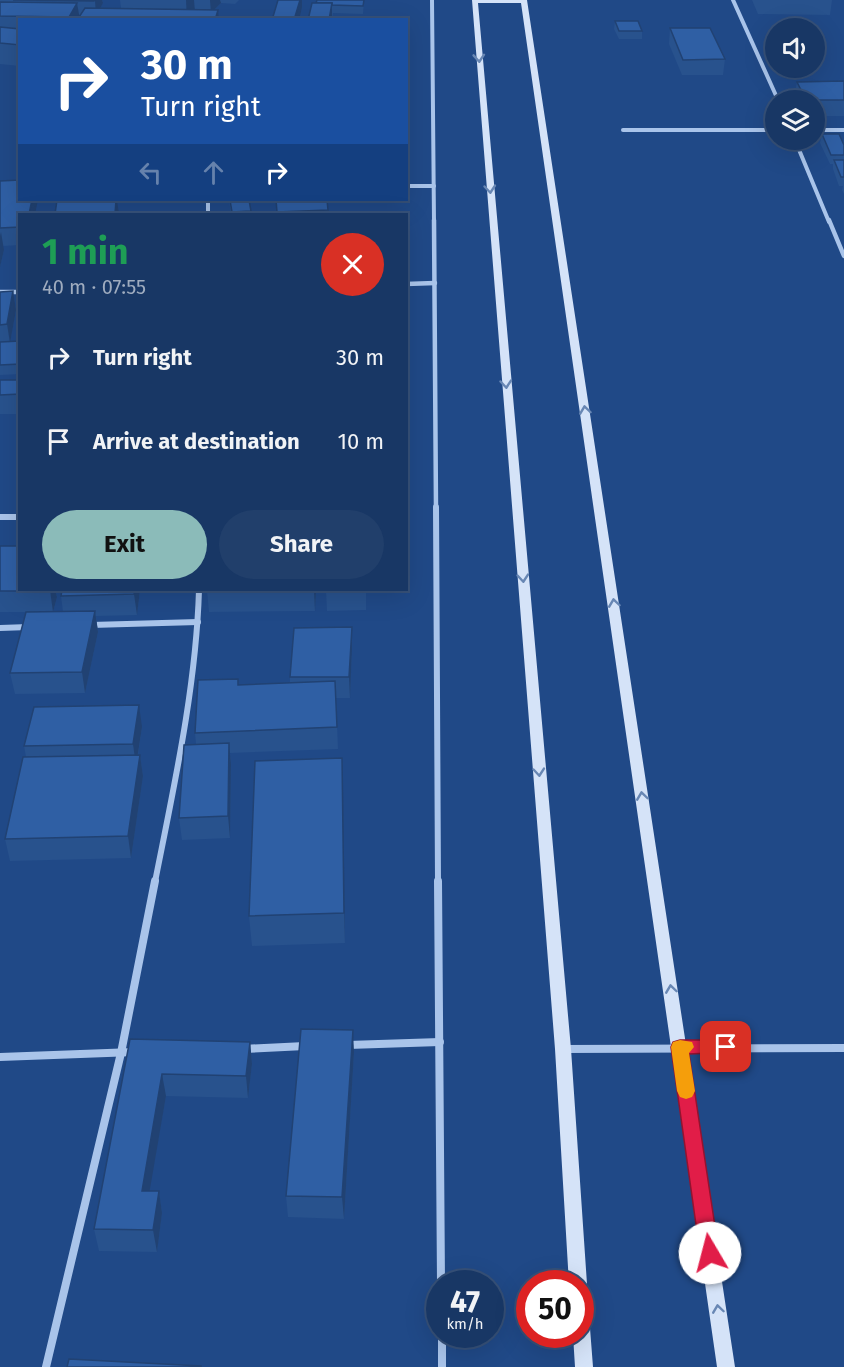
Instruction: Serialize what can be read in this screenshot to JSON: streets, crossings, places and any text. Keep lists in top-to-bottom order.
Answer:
{
  "page": {
    "turn": ["30 m", "Turn right"],
    "heading": ["1 min", "40 m · 07:55"],
    "list": [
      {
        "name": "Turn right",
        "value": "30 m"
      },
      {
        "name": "Arrive at destination",
        "value": "10 m"
      }
    ],
    "buttons": ["Exit", "Share"],
    "speed": "47 km/h",
    "limit": "50"
  }
}
